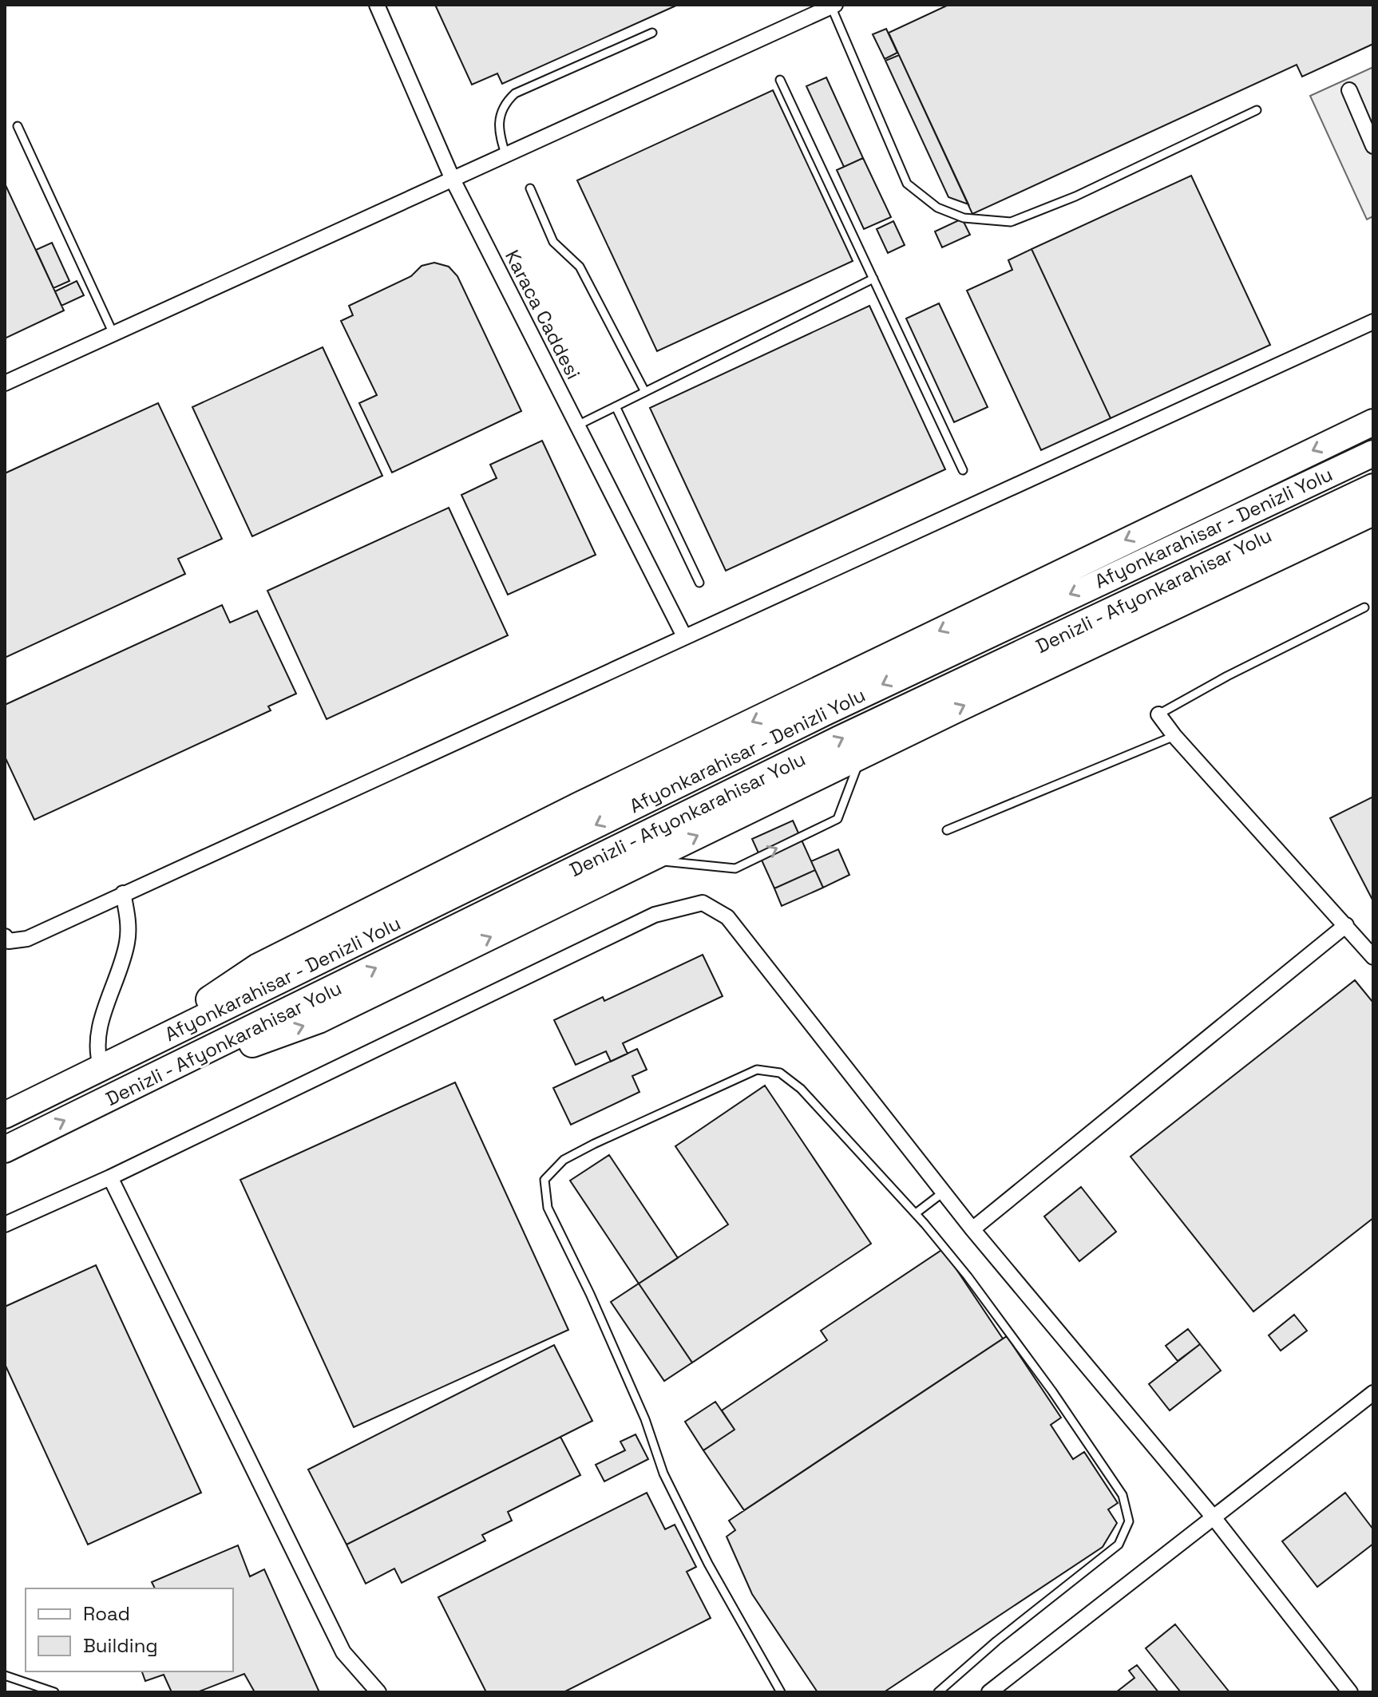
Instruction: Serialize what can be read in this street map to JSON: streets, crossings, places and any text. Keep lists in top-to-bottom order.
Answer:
{
  "streets": {
    "highway": ["Afyonkarahisar - Denizli Yolu", "Denizli - Afyonkarahisar Yolu"],
    "street": ["Karaca Caddesi"]
  },
  "crossings": [
    ["Afyonkarahisar - Denizli Yolu", "Denizli - Afyonkarahisar Yolu"]
  ],
  "legend": ["Road", "Building"]
}
